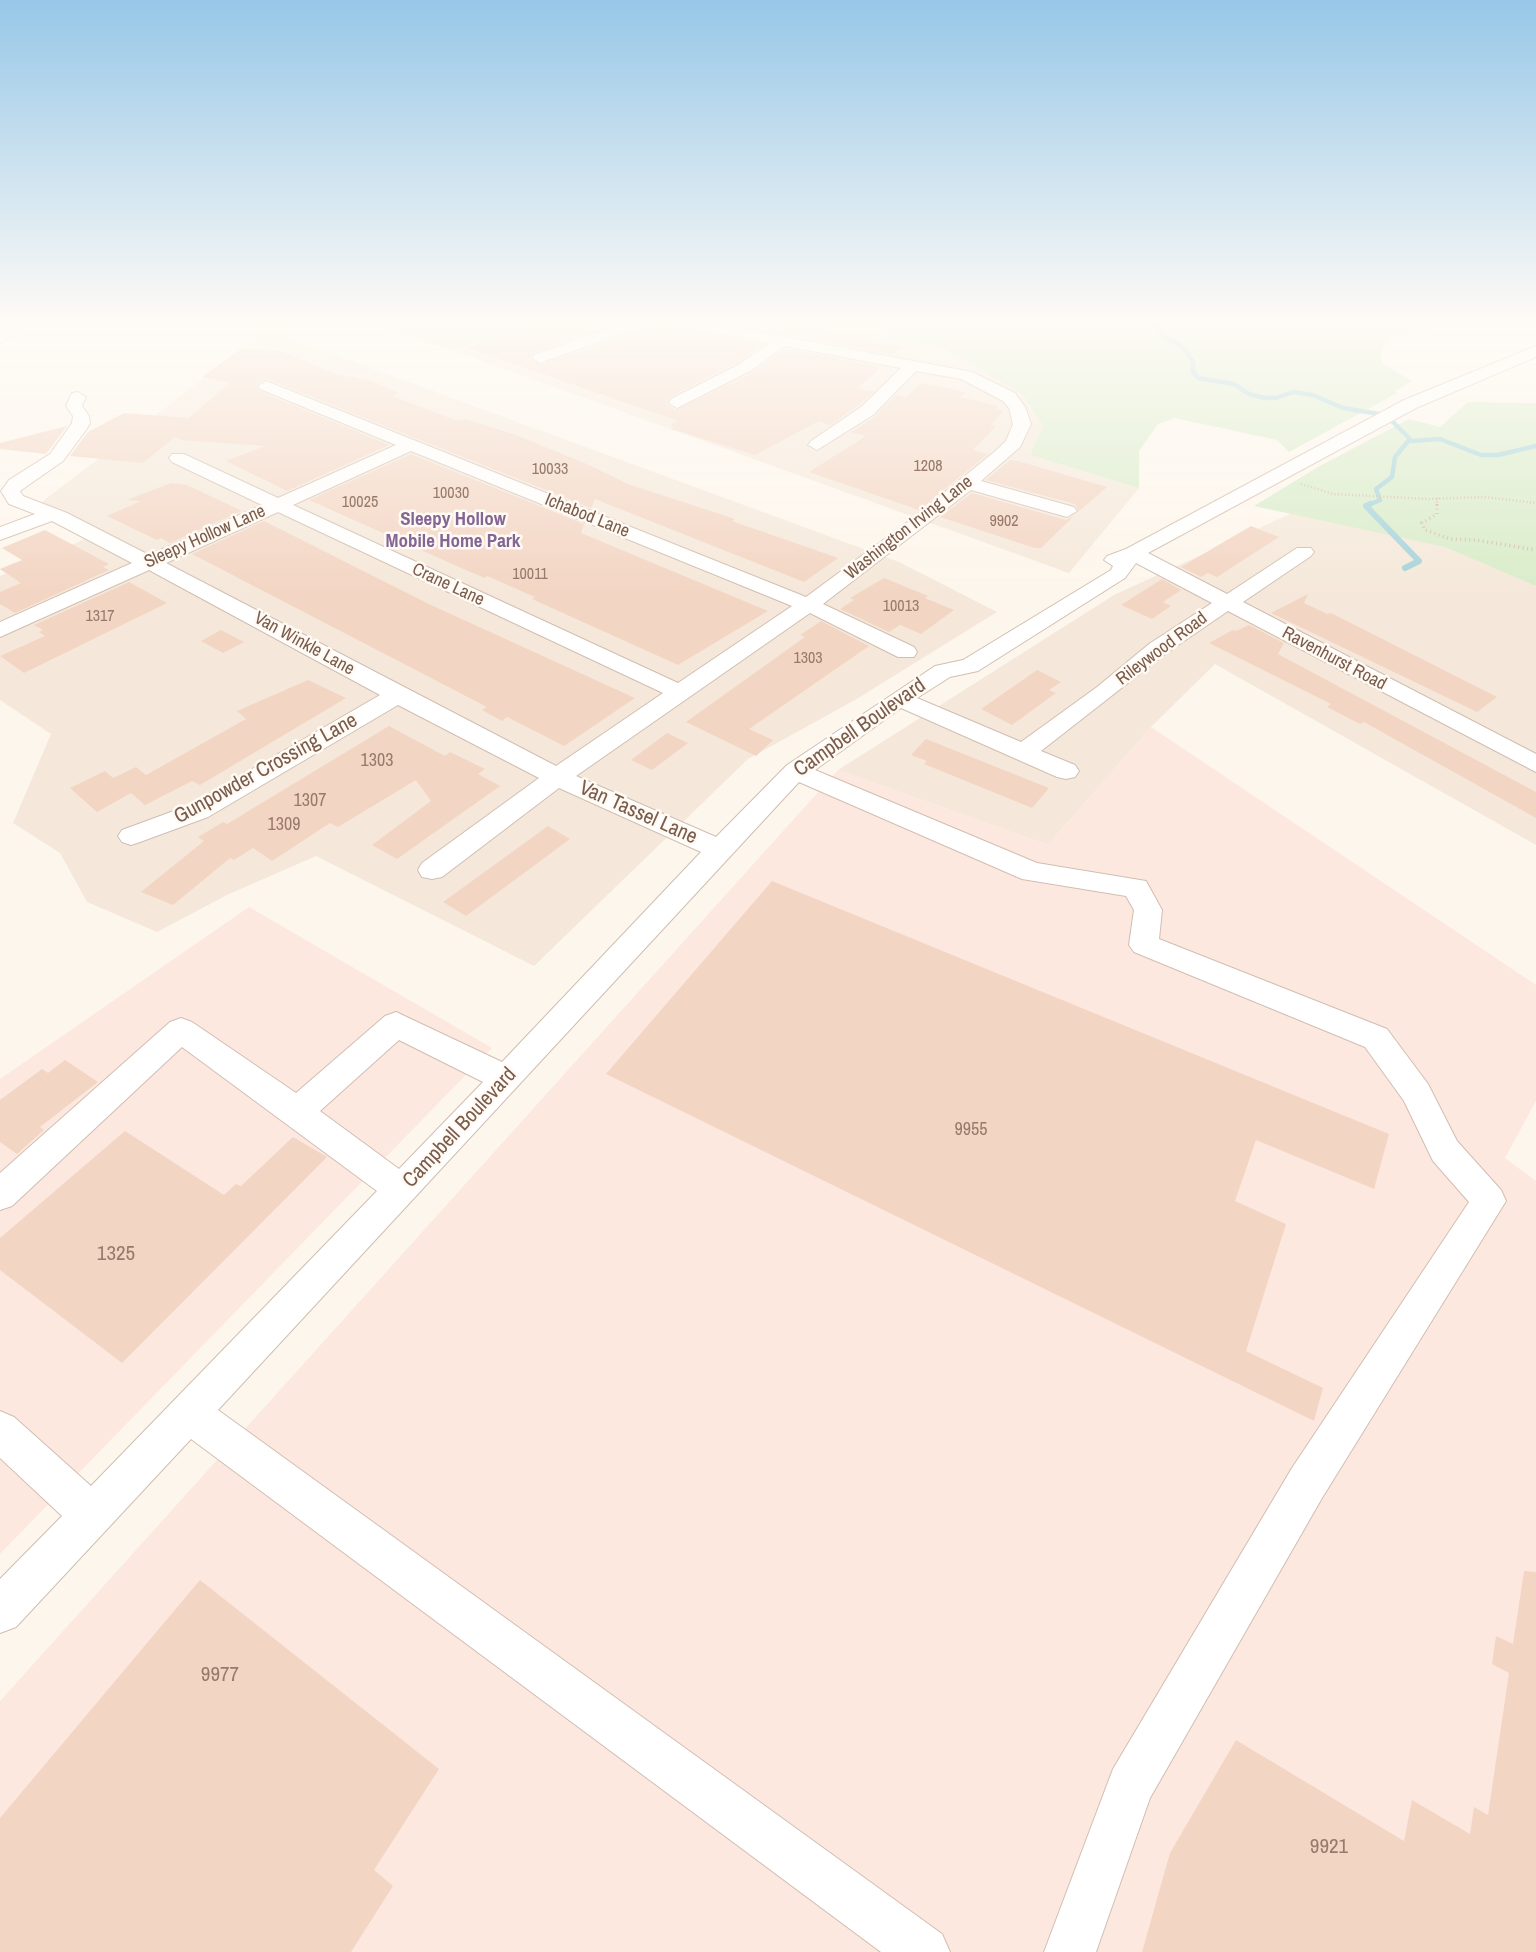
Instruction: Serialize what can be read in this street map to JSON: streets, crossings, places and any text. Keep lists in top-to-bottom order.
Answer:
{
  "streets": {
    "street": [
      "Ichabod Lane",
      "Washington Irving Lane",
      "Sleepy Hollow Lane",
      "Crane Lane",
      "Van Winkle Lane",
      "Rileywood Road",
      "Ravenhurst Road",
      "Campbell Boulevard",
      "Gunpowder Crossing Lane",
      "Van Tassel Lane"
    ]
  },
  "crossings": [
    ["Ichabod Lane", "Washington Irving Lane"],
    ["Ichabod Lane", "Sleepy Hollow Lane"],
    ["Washington Irving Lane", "Crane Lane"],
    ["Washington Irving Lane", "Van Winkle Lane"],
    ["Washington Irving Lane", "Van Tassel Lane"],
    ["Sleepy Hollow Lane", "Crane Lane"],
    ["Sleepy Hollow Lane", "Van Winkle Lane"],
    ["Van Winkle Lane", "Gunpowder Crossing Lane"],
    ["Van Winkle Lane", "Van Tassel Lane"],
    ["Rileywood Road", "Ravenhurst Road"],
    ["Ravenhurst Road", "Campbell Boulevard"],
    ["Campbell Boulevard", "Van Tassel Lane"]
  ],
  "districts": ["Sleepy Hollow Mobile Home Park"],
  "house_numbers": [
    "1208",
    "10033",
    "10030",
    "10025",
    "9902",
    "10011",
    "10013",
    "1317",
    "1303",
    "1303",
    "1307",
    "1309",
    "9955",
    "1325",
    "9977",
    "9921"
  ]
}
